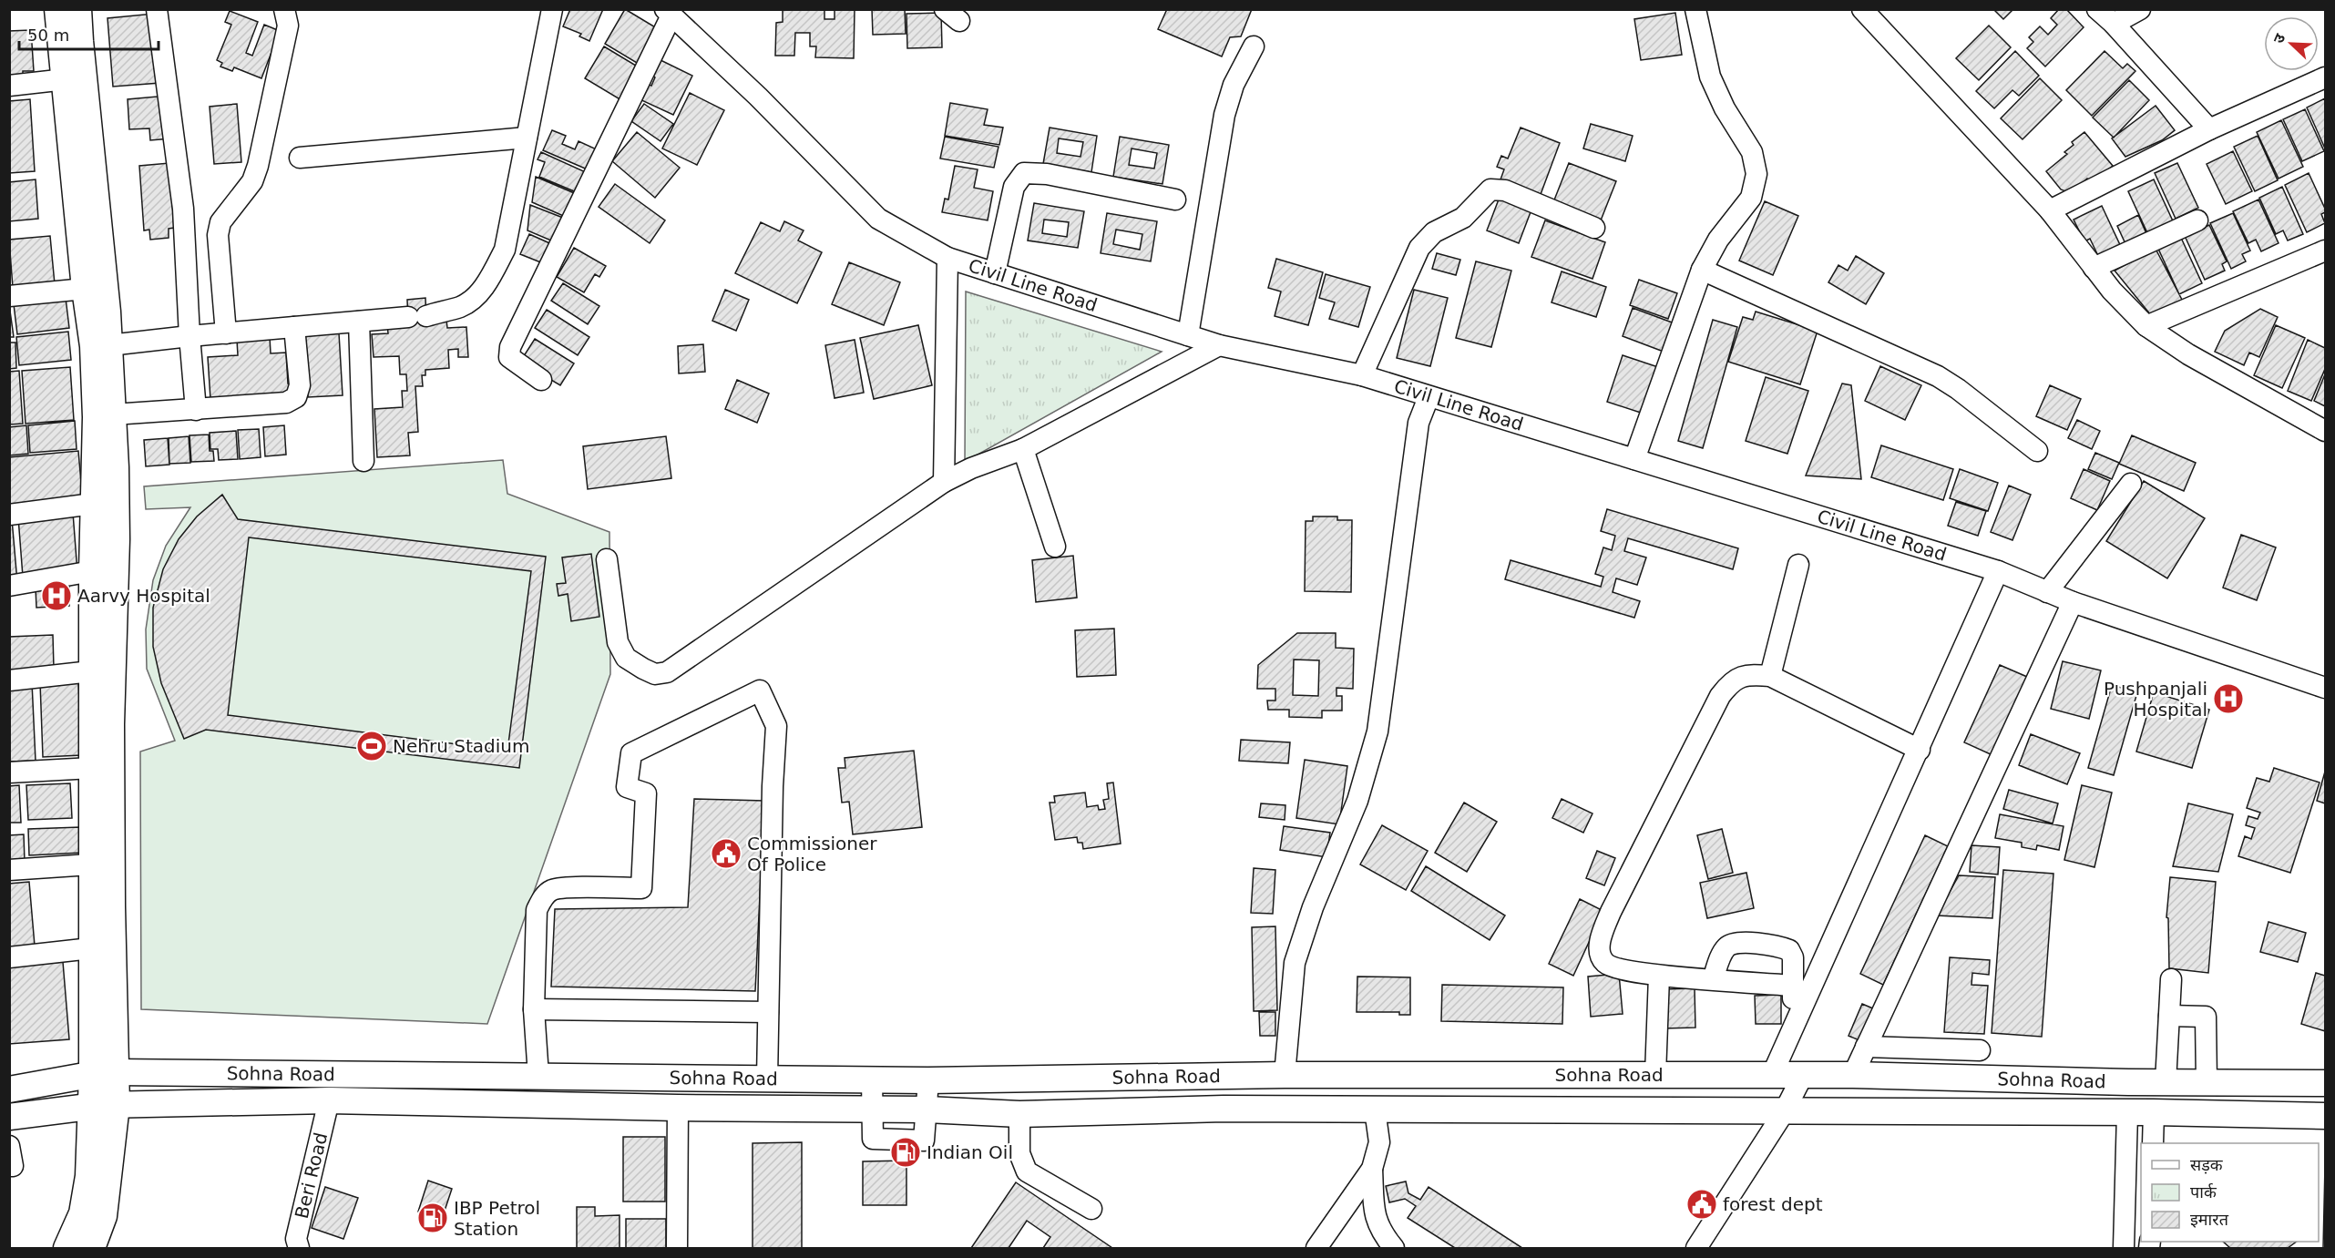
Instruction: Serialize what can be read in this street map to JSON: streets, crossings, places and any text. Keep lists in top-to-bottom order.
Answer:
{
  "streets": {
    "main road": ["Sohna Road"],
    "street": ["Civil Line Road", "Beri Road"]
  },
  "crossings": [
    ["Sohna Road", "Beri Road"]
  ],
  "places": {
    "hospital": ["Aarvy Hospital", "Pushpanjali Hospital"],
    "sports": ["Nehru Stadium"],
    "public building": ["Commissioner Of Police", "forest dept"],
    "fuel station": ["Indian Oil", "IBP Petrol Station"]
  },
  "legend": ["सड़क", "पार्क", "इमारत"],
  "scale_bar": "50 m",
  "north": "top left"
}
